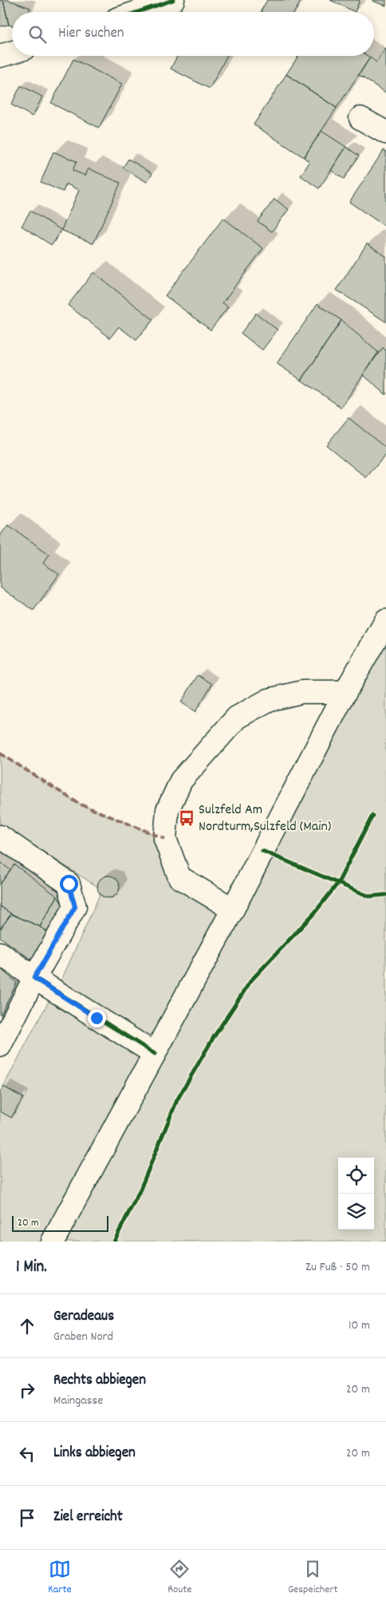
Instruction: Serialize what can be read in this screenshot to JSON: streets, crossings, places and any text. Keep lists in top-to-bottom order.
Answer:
{
  "places": {
    "bus stop": ["Sulzfeld Am Nordturm,Sulzfeld (Main)"]
  },
  "scale_bar": "20 m",
  "page": {
    "search": "Hier suchen",
    "scale": "20 m",
    "heading": ["1 Min.", "Zu Fuß · 50 m"],
    "list": [
      ["Geradeaus", "Graben Nord", "10 m"],
      ["Rechts abbiegen", "Maingasse", "20 m"],
      ["Links abbiegen", "20 m"],
      "Ziel erreicht"
    ],
    "nav": ["Karte", "Route", "Gespeichert"]
  }
}
